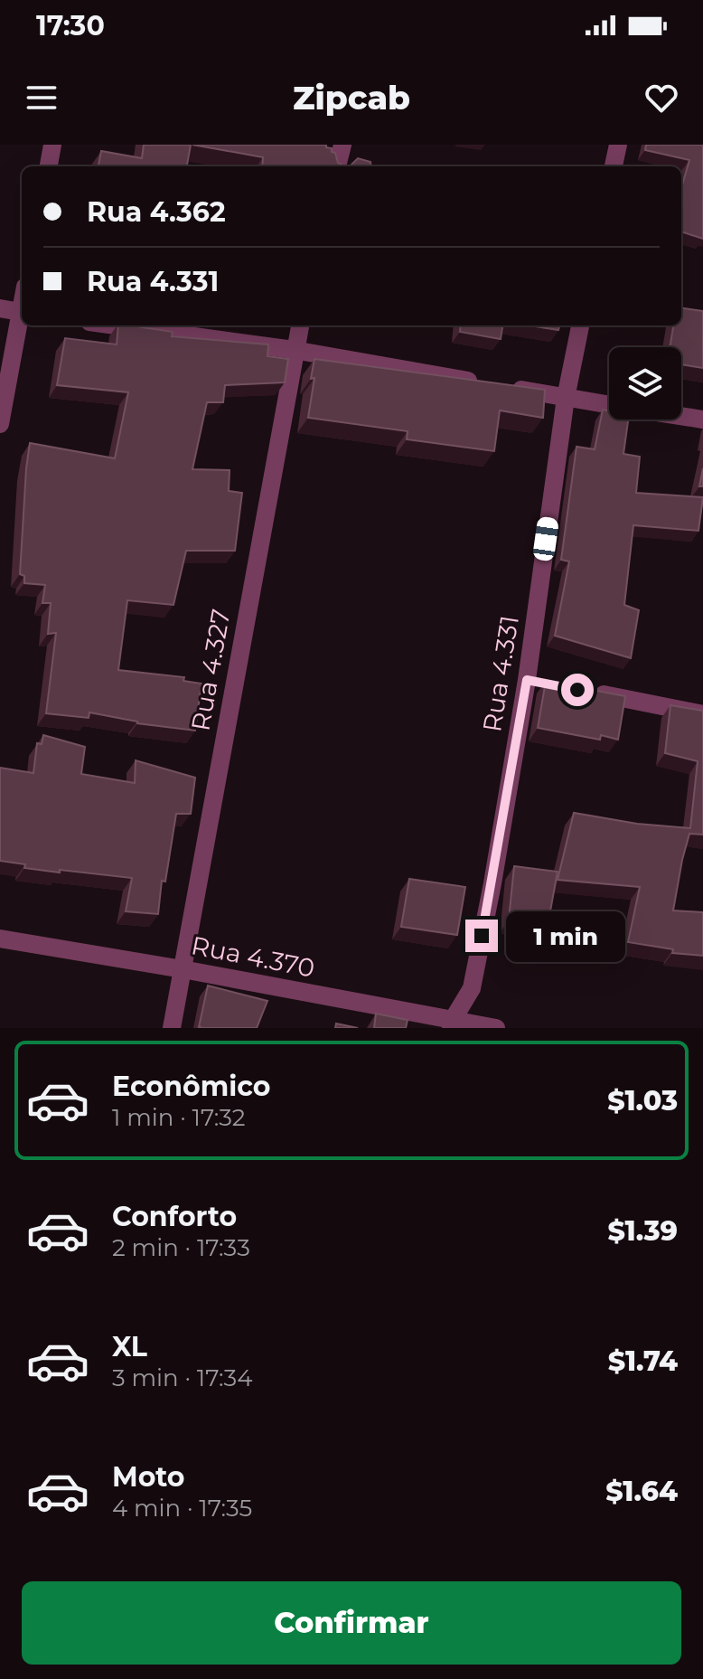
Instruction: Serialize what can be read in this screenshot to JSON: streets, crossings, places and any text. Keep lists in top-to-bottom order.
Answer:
{
  "streets": {
    "street": ["Rua 4.327", "Rua 4.331", "Rua 4.370"]
  },
  "crossings": [
    ["Rua 4.327", "Rua 4.370"],
    ["Rua 4.331", "Rua 4.370"]
  ],
  "page": {
    "status": "17:30",
    "header": "Zipcab",
    "banner": ["Rua 4.362", "Rua 4.331"],
    "bubble": "1 min",
    "list": [
      {
        "name": "Econômico",
        "note": "1 min · 17:32",
        "value": "$1.03"
      },
      {
        "name": "Conforto",
        "note": "2 min · 17:33",
        "value": "$1.39"
      },
      {
        "name": "XL",
        "note": "3 min · 17:34",
        "value": "$1.74"
      },
      {
        "name": "Moto",
        "note": "4 min · 17:35",
        "value": "$1.64"
      }
    ],
    "buttons": "Confirmar"
  }
}
